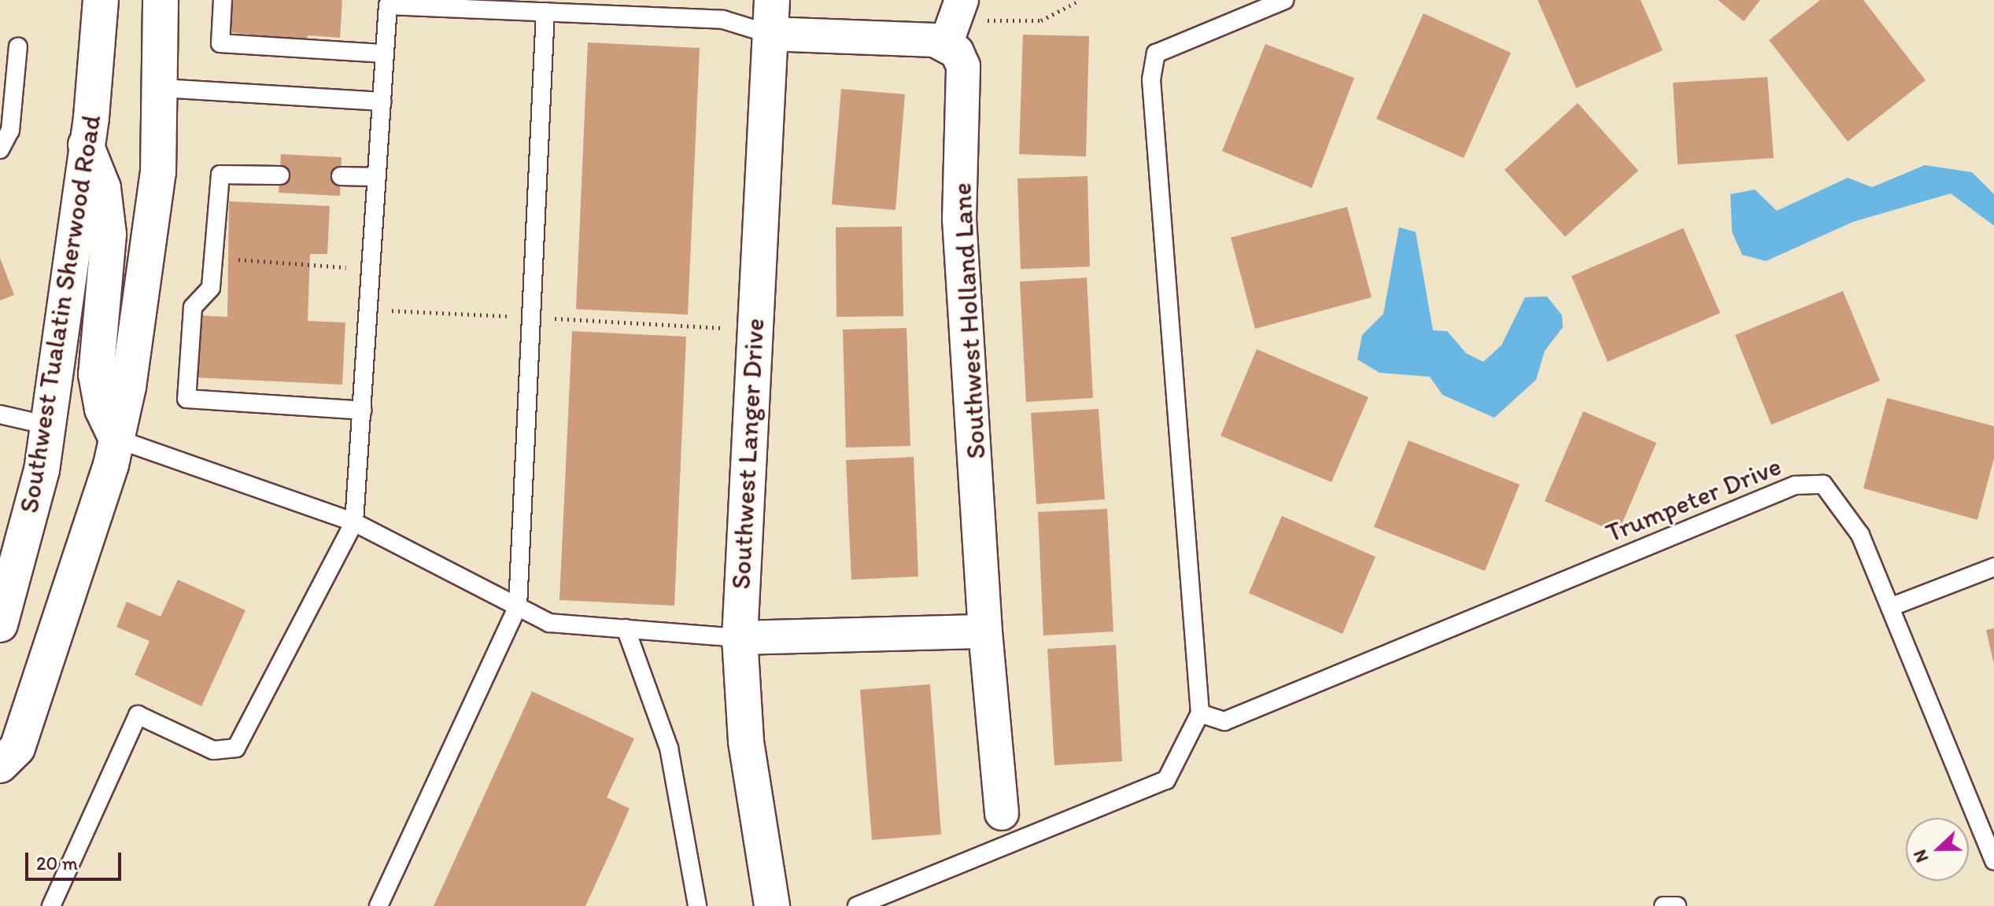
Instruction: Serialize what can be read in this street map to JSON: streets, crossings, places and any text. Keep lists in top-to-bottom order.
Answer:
{
  "streets": {
    "main road": ["Southwest Tualatin Sherwood Road", "Southwest Langer Drive"],
    "street": ["Southwest Holland Lane"],
    "lane": ["Trumpeter Drive"]
  },
  "scale_bar": "20 m",
  "north": "left"
}
